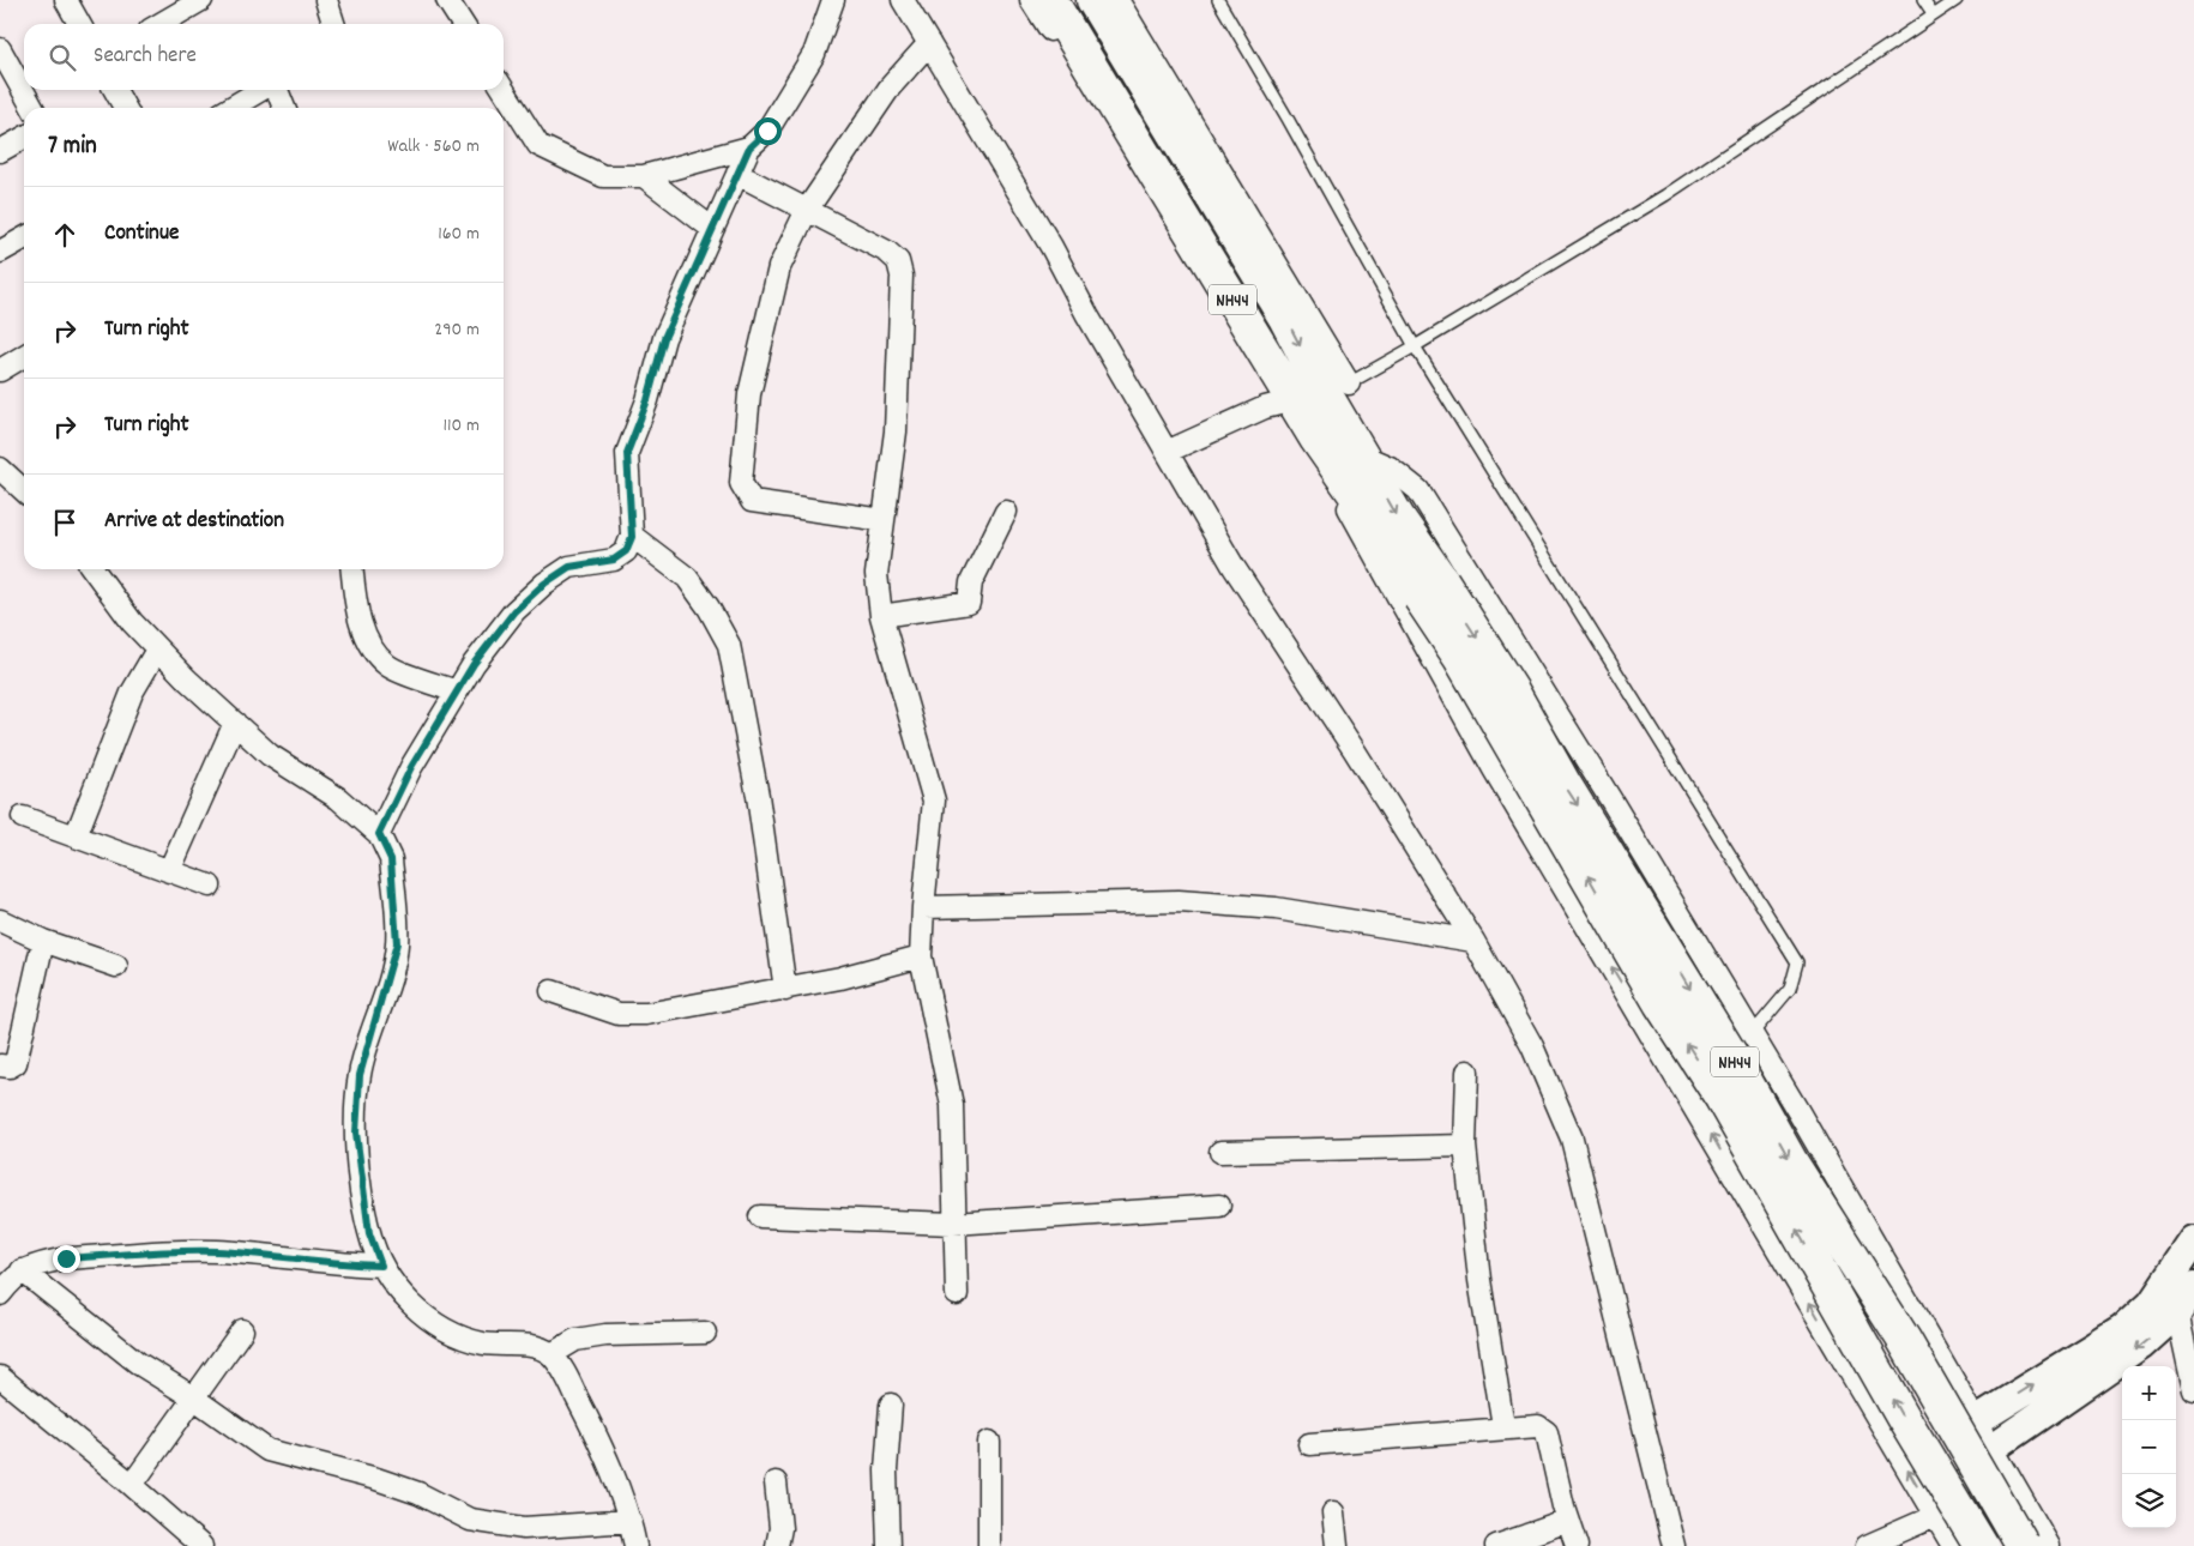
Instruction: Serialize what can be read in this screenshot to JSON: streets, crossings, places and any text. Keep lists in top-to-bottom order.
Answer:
{
  "streets": {
    "highway": ["NH44"]
  },
  "page": {
    "search": "Search here",
    "heading": ["7 min", "Walk · 560 m"],
    "list": [
      ["Continue", "160 m"],
      ["Turn right", "290 m"],
      ["Turn right", "110 m"],
      "Arrive at destination"
    ],
    "map_buttons": ["+", "−"]
  }
}
